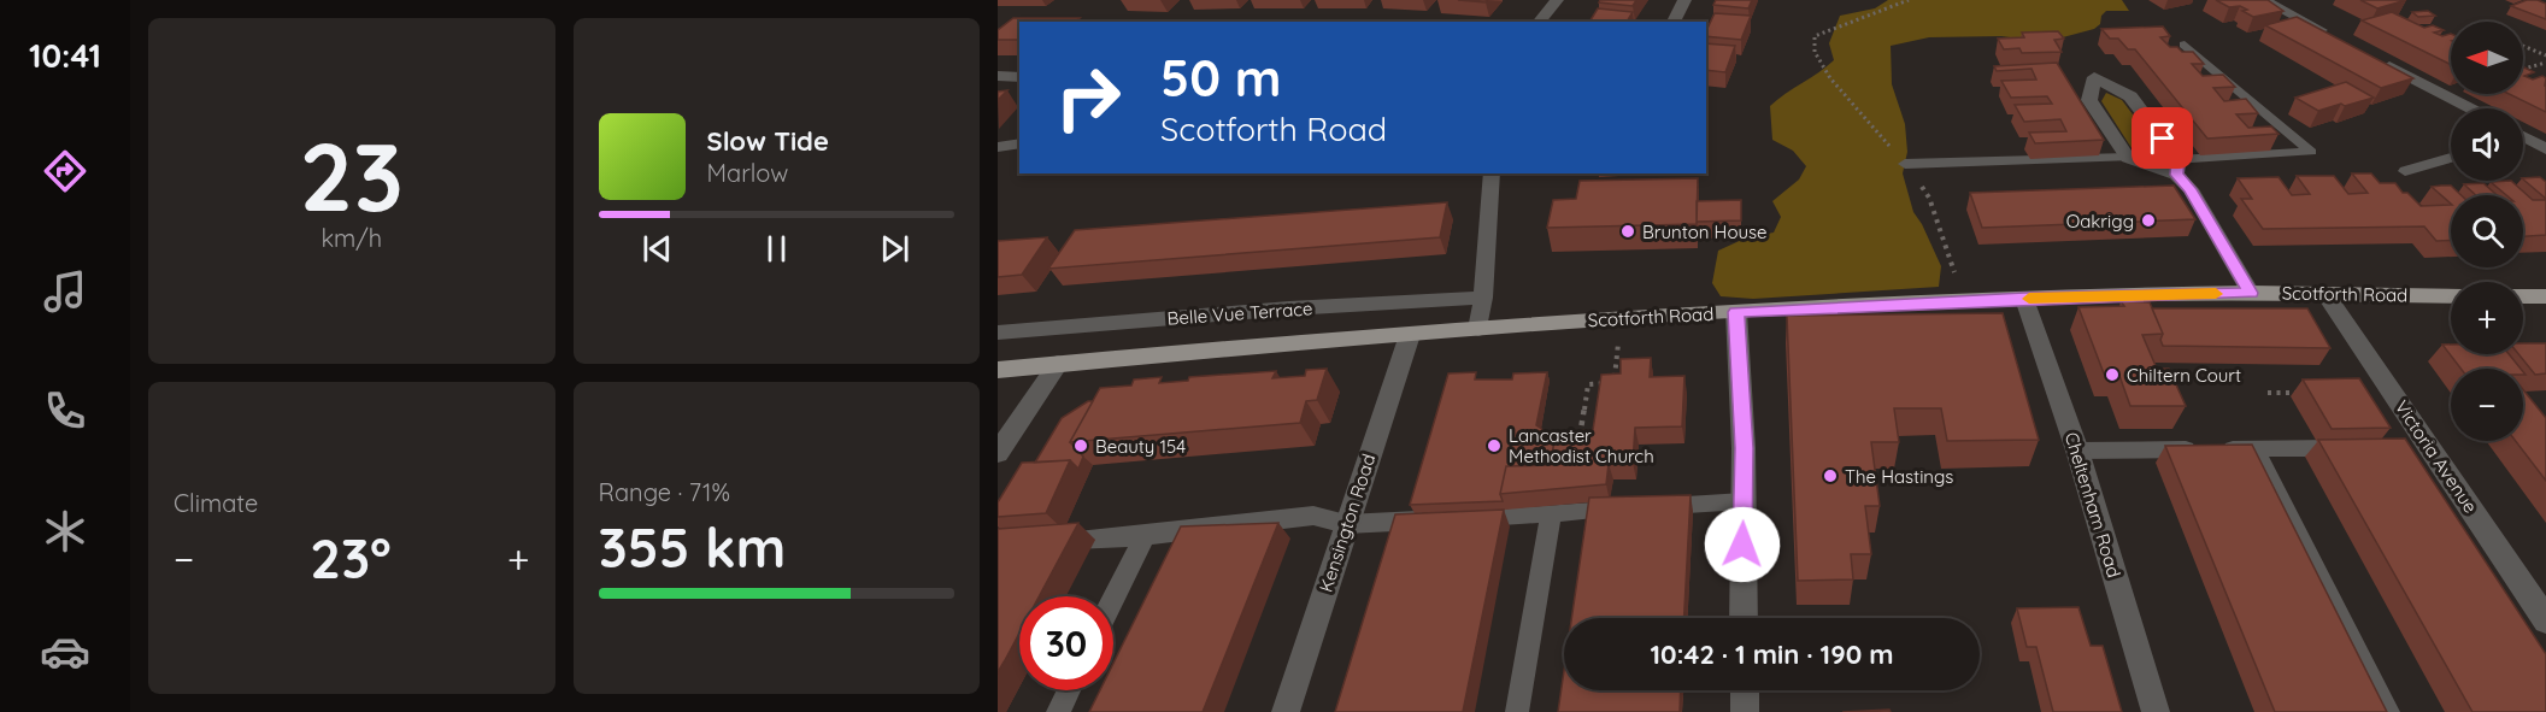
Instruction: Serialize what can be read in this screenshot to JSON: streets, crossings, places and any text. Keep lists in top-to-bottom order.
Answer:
{
  "streets": {
    "main road": ["Scotforth Road"],
    "street": [
      "Belle Vue Terrace",
      "Victoria Avenue",
      "Cheltenham Road",
      "Kensington Road"
    ]
  },
  "crossings": [
    ["Scotforth Road", "Victoria Avenue"],
    ["Scotforth Road", "Cheltenham Road"],
    ["Scotforth Road", "Kensington Road"]
  ],
  "places": [
    "Oakrigg",
    "Brunton House",
    "Chiltern Court",
    "Beauty 154",
    "Lancaster Methodist Church",
    "The Hastings"
  ],
  "north": "left",
  "page": {
    "tabs": "10:41",
    "tile": [
      ["23", "km/h"],
      "Climate",
      ["Range · 71%", "355 km"]
    ],
    "map_buttons": ["+", "−"],
    "turn": ["50 m", "Scotforth Road"],
    "song": ["Slow Tide", "Marlow"],
    "heat": ["−", "23°", "+"],
    "limit": "30",
    "trip": "10:42 · 1 min · 190 m"
  }
}
